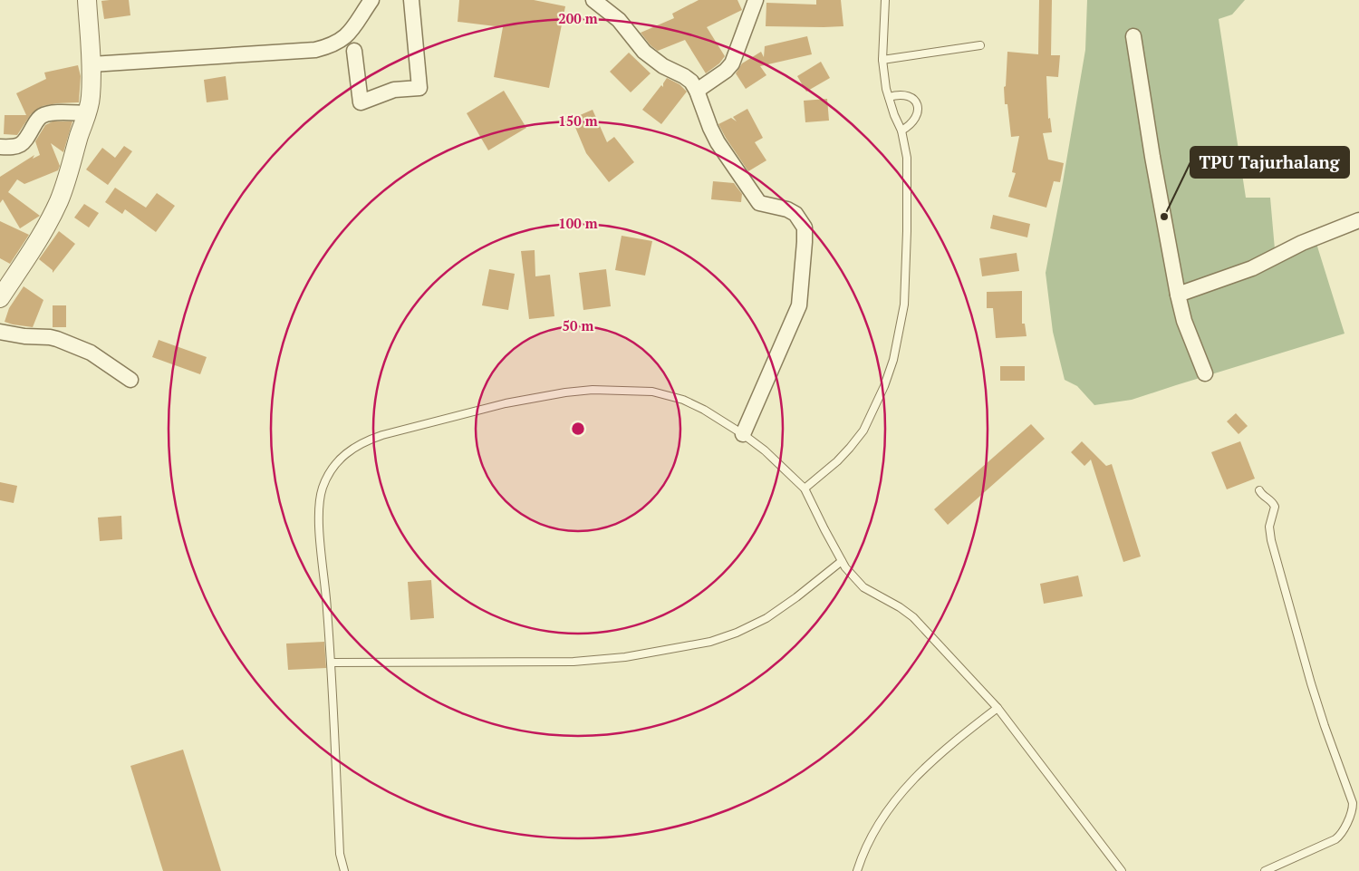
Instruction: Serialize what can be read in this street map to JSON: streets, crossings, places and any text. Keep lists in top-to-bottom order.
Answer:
{
  "places": ["TPU Tajurhalang"],
  "rings": [
    "200 m",
    "150 m",
    "100 m",
    "50 m"
  ]
}
